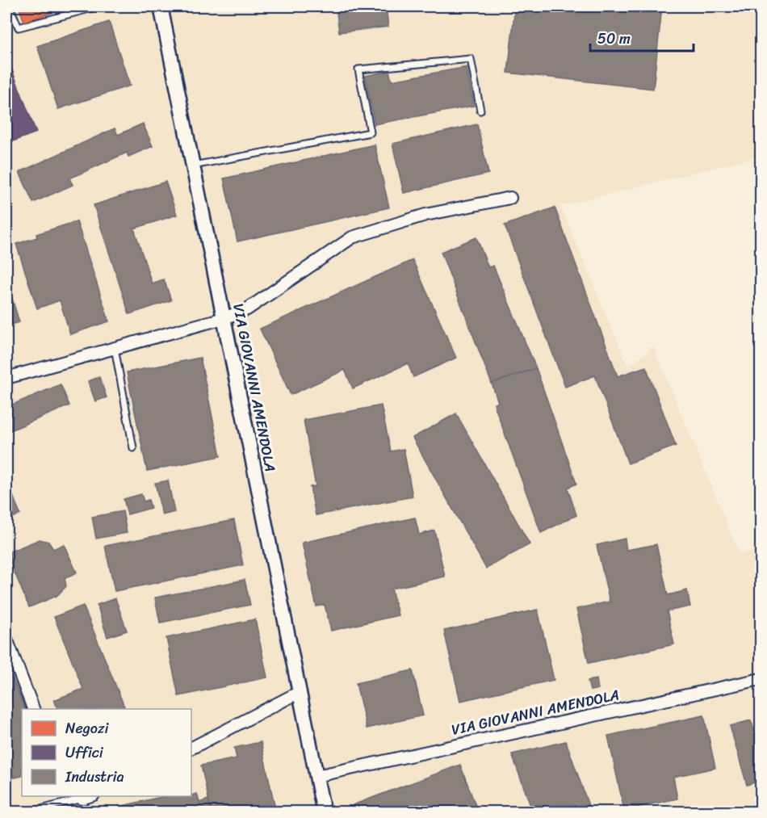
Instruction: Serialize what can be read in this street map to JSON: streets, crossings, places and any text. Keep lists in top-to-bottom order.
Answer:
{
  "streets": {
    "street": ["VIA GIOVANNI AMENDOLA"]
  },
  "legend": ["Negozi", "Uffici", "Industria"],
  "scale_bar": "50 m"
}
